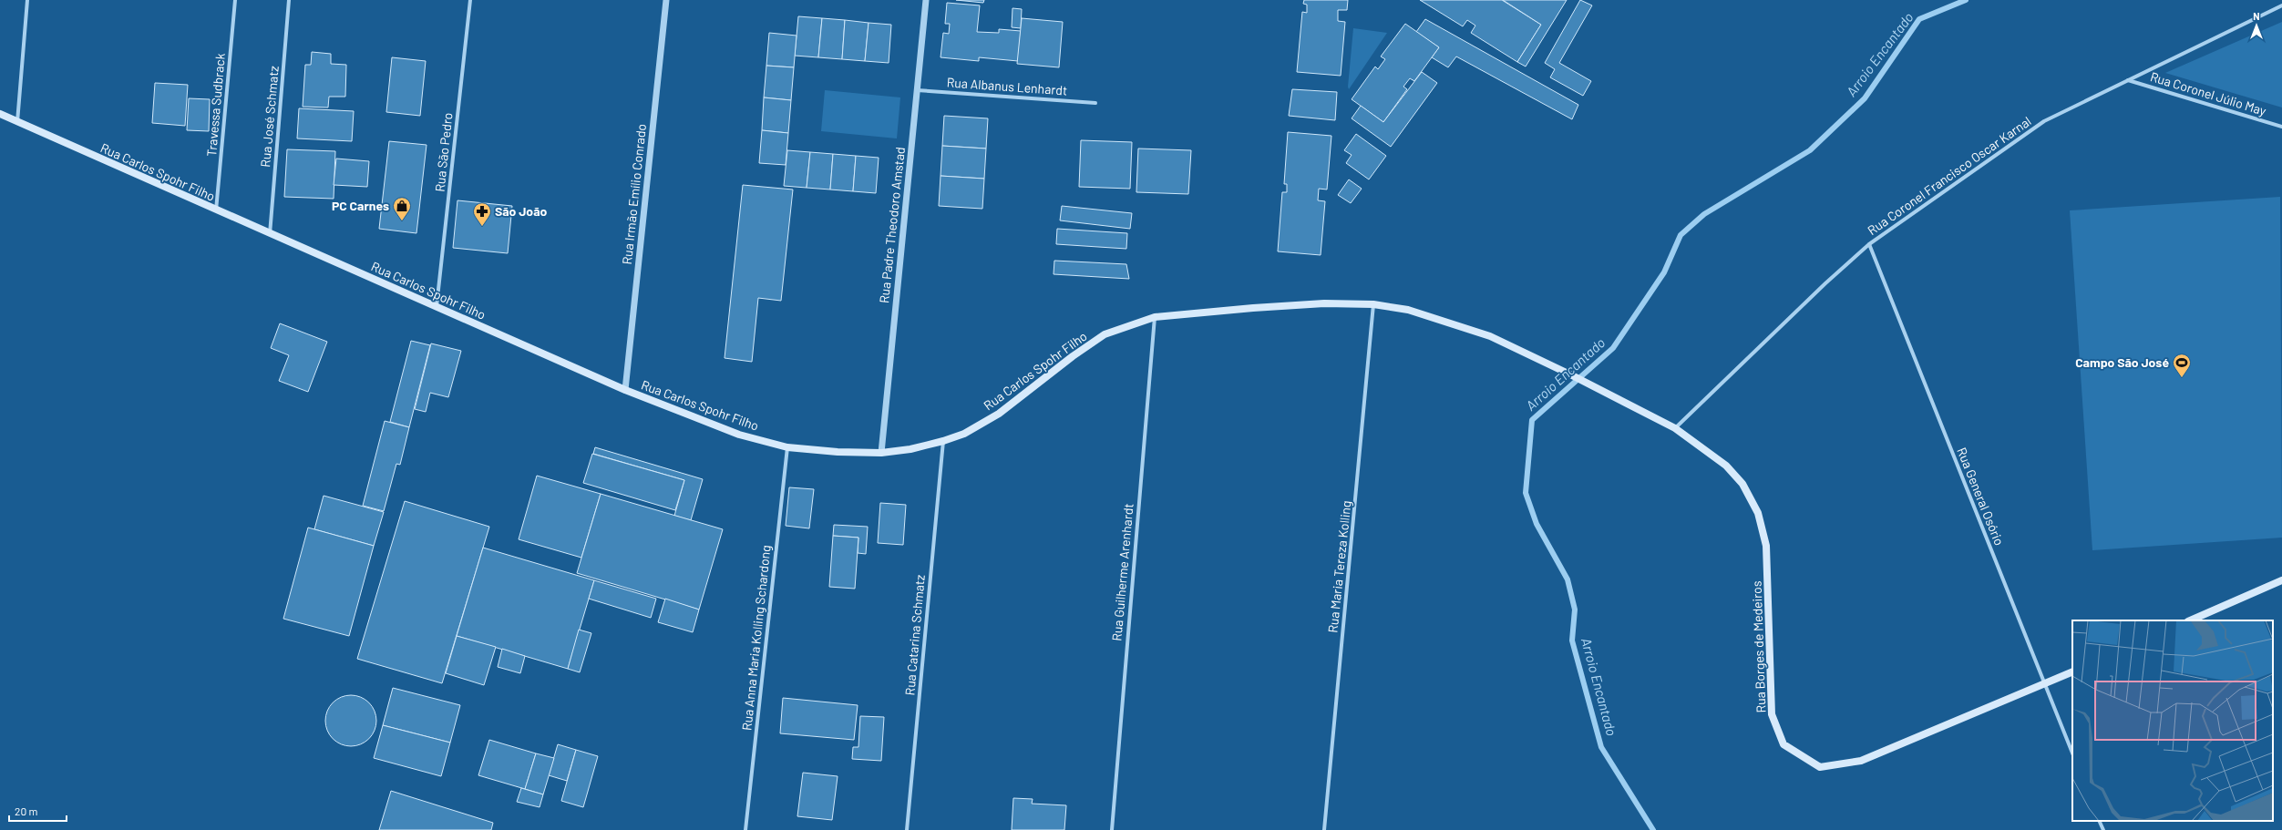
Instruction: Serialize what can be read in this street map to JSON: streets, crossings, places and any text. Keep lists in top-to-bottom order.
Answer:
{
  "streets": {
    "main road": ["Rua Carlos Spohr Filho", "Rua Borges de Medeiros"],
    "street": [
      "Rua Albanus Lenhardt",
      "Rua Coronel Júlio May",
      "Travessa Sudbrack",
      "Rua José Schmatz",
      "Rua São Pedro",
      "Rua Coronel Francisco Oscar Karnal",
      "Rua Irmão Emílio Conrado",
      "Rua Padre Theodoro Amstad",
      "Rua General Osório",
      "Rua Maria Tereza Kolling",
      "Rua Guilherme Arenhardt",
      "Rua Catarina Schmatz",
      "Rua Anna Maria Kolling Schardong"
    ]
  },
  "crossings": [
    ["Rua Albanus Lenhardt", "Rua Padre Theodoro Amstad"],
    ["Rua Coronel Júlio May", "Rua Coronel Francisco Oscar Karnal"],
    ["Travessa Sudbrack", "Rua Carlos Spohr Filho"],
    ["Rua José Schmatz", "Rua Carlos Spohr Filho"],
    ["Rua São Pedro", "Rua Carlos Spohr Filho"],
    ["Rua Carlos Spohr Filho", "Rua Irmão Emílio Conrado"],
    ["Rua Carlos Spohr Filho", "Rua Padre Theodoro Amstad"],
    ["Rua Carlos Spohr Filho", "Rua Maria Tereza Kolling"],
    ["Rua Carlos Spohr Filho", "Rua Guilherme Arenhardt"],
    ["Rua Carlos Spohr Filho", "Rua Catarina Schmatz"],
    ["Rua Carlos Spohr Filho", "Rua Anna Maria Kolling Schardong"],
    ["Rua Carlos Spohr Filho", "Rua Borges de Medeiros"],
    ["Rua Coronel Francisco Oscar Karnal", "Rua General Osório"],
    ["Rua Coronel Francisco Oscar Karnal", "Rua Borges de Medeiros"],
    ["Rua General Osório", "Rua Borges de Medeiros"]
  ],
  "water": ["Arroio Encantado"],
  "places": {
    "shop": ["PC Carnes"],
    "pharmacy": ["São João"],
    "sports": ["Campo São José"]
  },
  "scale_bar": "20 m",
  "north": "top"
}
